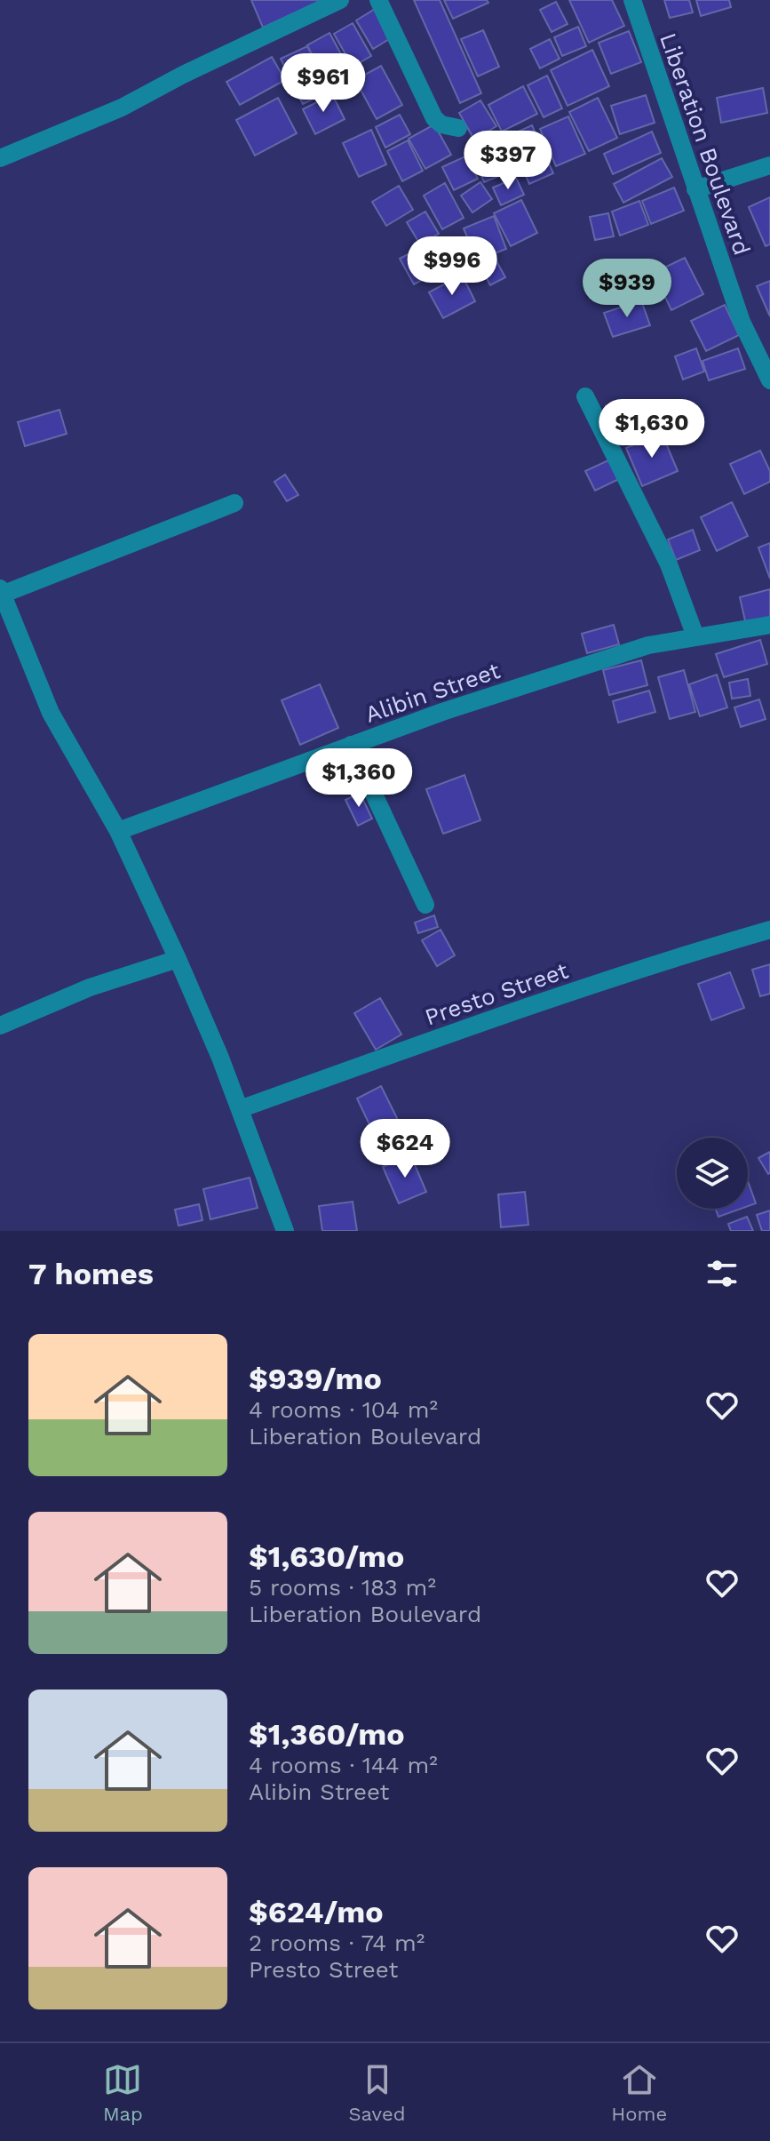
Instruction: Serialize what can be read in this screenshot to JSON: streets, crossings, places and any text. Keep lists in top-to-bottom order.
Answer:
{
  "streets": {
    "street": ["Liberation Boulevard", "Alibin Street", "Presto Street"]
  },
  "page": {
    "price": [
      "$961",
      "$397",
      "$996",
      "$939",
      "$1,630",
      "$1,360",
      "$624"
    ],
    "heading": "7 homes",
    "list": [
      {
        "name": "$939/mo",
        "note": "4 rooms · 104 m² · Liberation Boulevard"
      },
      {
        "name": "$1,630/mo",
        "note": "5 rooms · 183 m² · Liberation Boulevard"
      },
      {
        "name": "$1,360/mo",
        "note": "4 rooms · 144 m² · Alibin Street"
      },
      {
        "name": "$624/mo",
        "note": "2 rooms · 74 m² · Presto Street"
      }
    ],
    "tabs": ["Map", "Saved", "Home"]
  }
}
